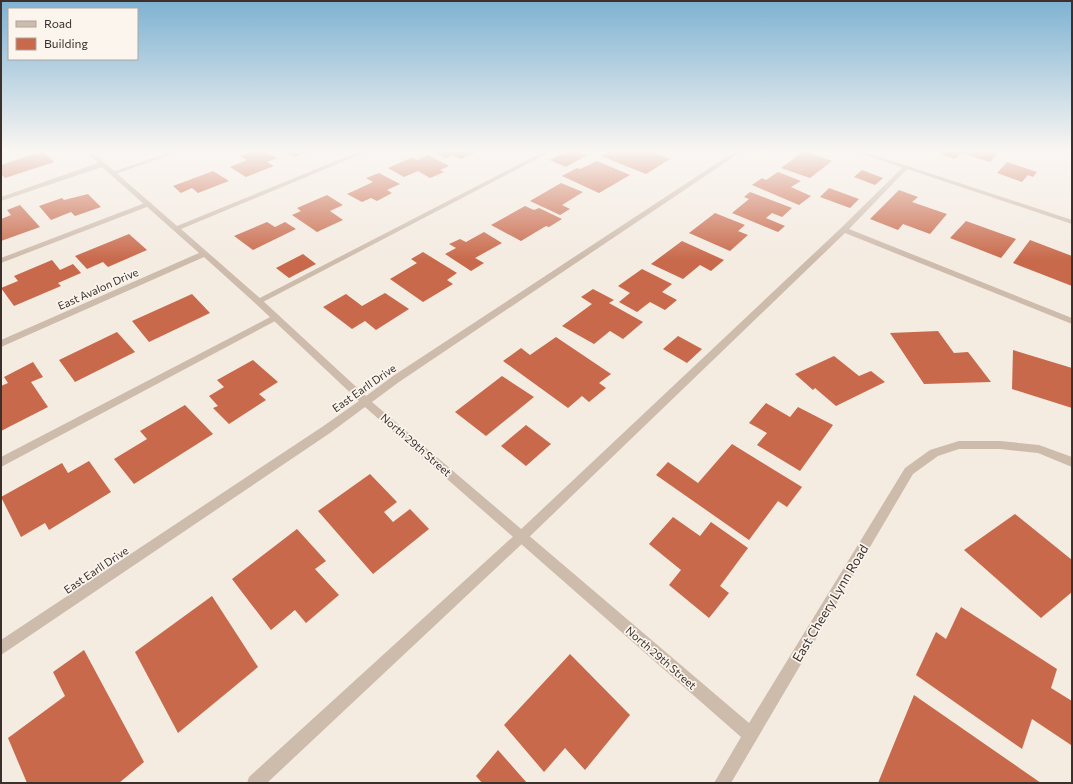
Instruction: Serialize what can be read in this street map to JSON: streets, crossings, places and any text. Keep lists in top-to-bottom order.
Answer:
{
  "streets": {
    "street": [
      "East Avalon Drive",
      "East Earll Drive",
      "North 29th Street",
      "East Cheery Lynn Road"
    ]
  },
  "crossings": [
    ["East Avalon Drive", "North 29th Street"],
    ["East Earll Drive", "North 29th Street"],
    ["North 29th Street", "East Cheery Lynn Road"]
  ],
  "legend": ["Road", "Building"]
}
